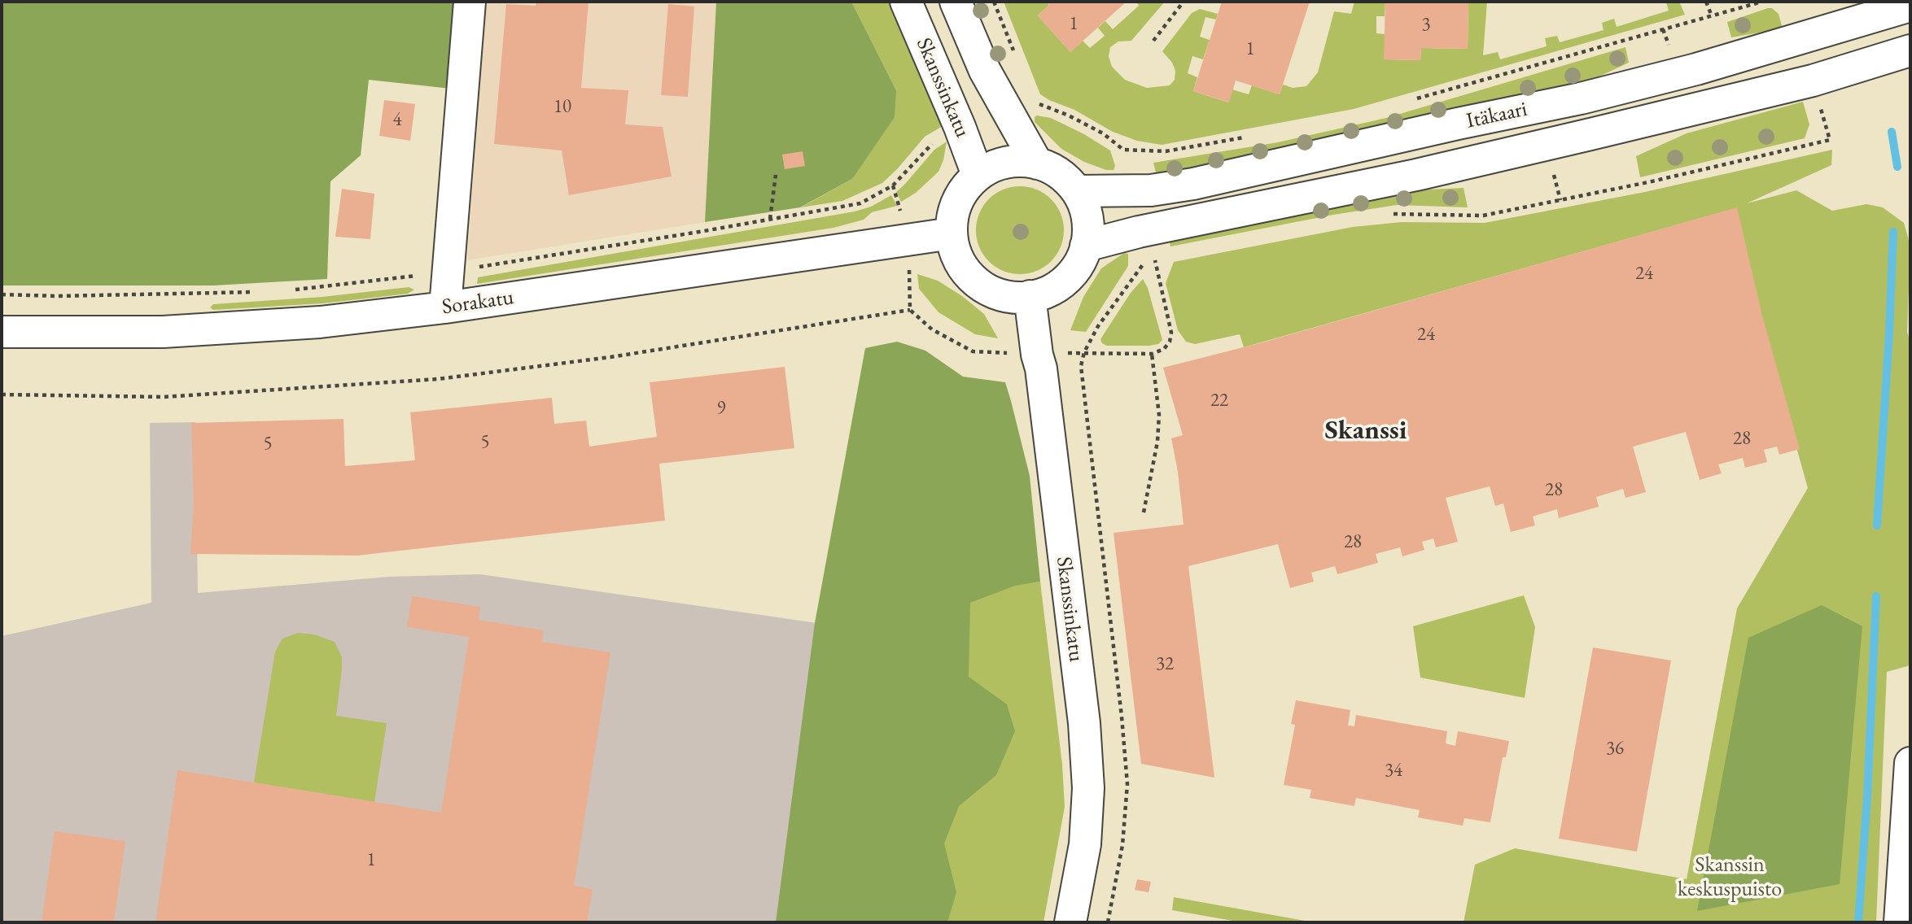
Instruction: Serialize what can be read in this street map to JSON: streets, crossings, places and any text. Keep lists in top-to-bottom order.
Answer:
{
  "streets": {
    "street": ["Skanssinkatu", "Itäkaari", "Sorakatu"]
  },
  "crossings": [
    ["Skanssinkatu", "Itäkaari"],
    ["Skanssinkatu", "Sorakatu"],
    ["Itäkaari", "Sorakatu"]
  ],
  "districts": ["Skanssi"],
  "parks": ["Skanssin keskuspuisto"],
  "house_numbers": [
    "1",
    "3",
    "1",
    "10",
    "4",
    "24",
    "24",
    "22",
    "9",
    "28",
    "5",
    "5",
    "28",
    "28",
    "32",
    "36",
    "34",
    "1"
  ]
}
